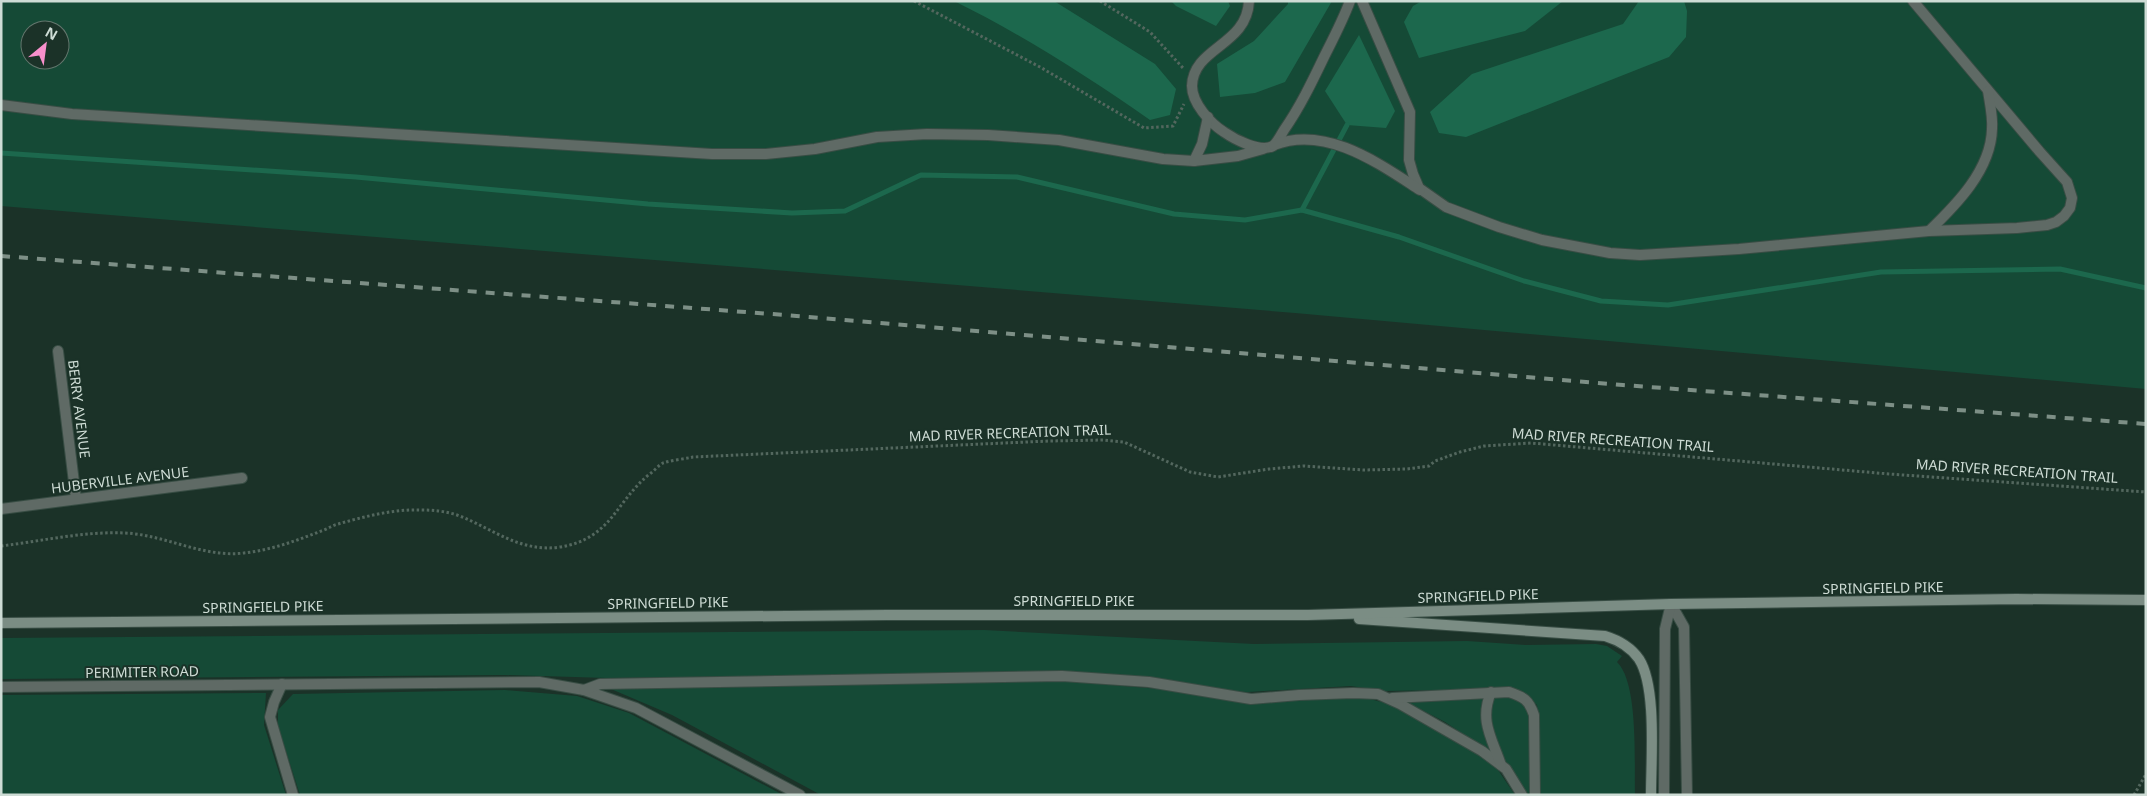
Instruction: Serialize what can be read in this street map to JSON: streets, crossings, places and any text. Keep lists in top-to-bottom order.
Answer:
{
  "streets": {
    "main road": ["SPRINGFIELD PIKE"],
    "street": ["BERRY AVENUE", "HUBERVILLE AVENUE", "PERIMITER ROAD"],
    "path": ["MAD RIVER RECREATION TRAIL"]
  },
  "crossings": [
    ["BERRY AVENUE", "HUBERVILLE AVENUE"]
  ],
  "north": "top right"
}
